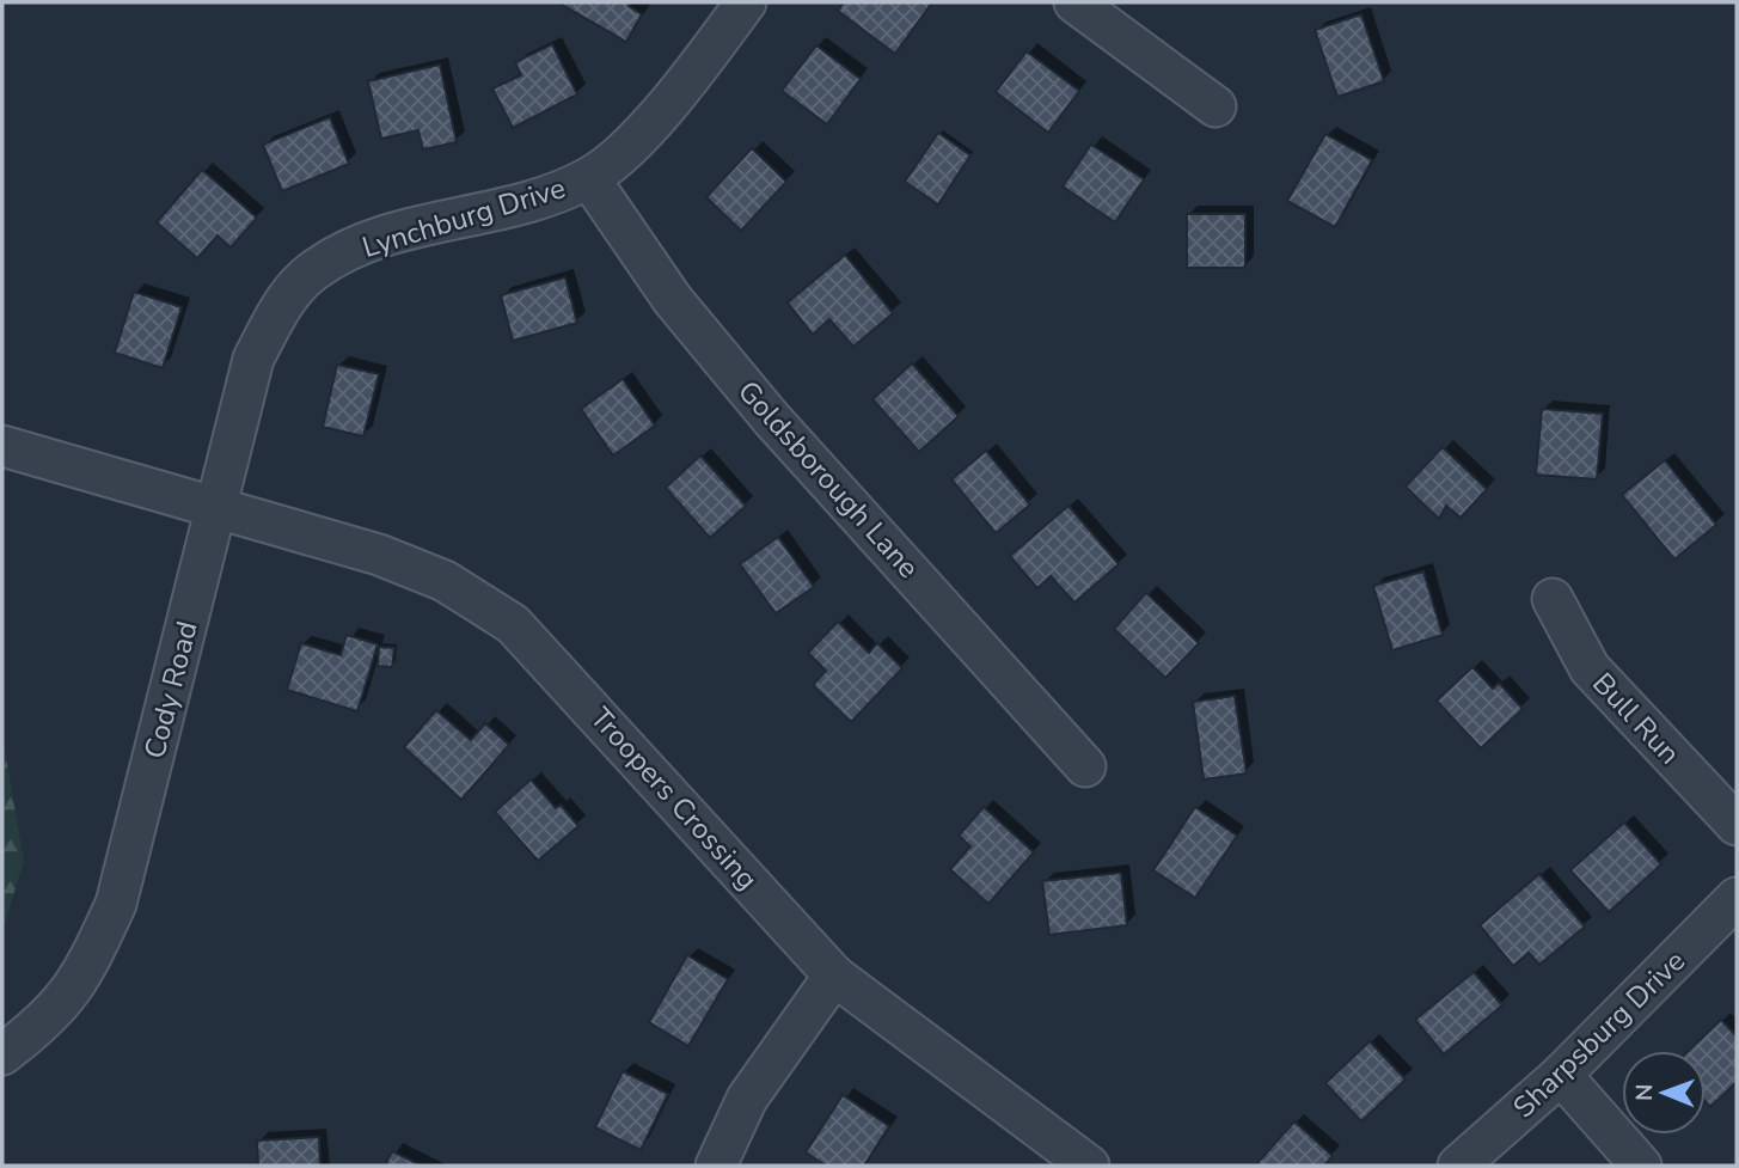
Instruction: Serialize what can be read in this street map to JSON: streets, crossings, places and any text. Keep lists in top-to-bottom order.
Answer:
{
  "streets": {
    "street": [
      "Lynchburg Drive",
      "Goldsborough Lane",
      "Cody Road",
      "Bull Run",
      "Troopers Crossing",
      "Sharpsburg Drive"
    ]
  },
  "crossings": [
    ["Lynchburg Drive", "Goldsborough Lane"],
    ["Lynchburg Drive", "Cody Road"],
    ["Lynchburg Drive", "Troopers Crossing"],
    ["Cody Road", "Troopers Crossing"]
  ],
  "north": "left"
}
